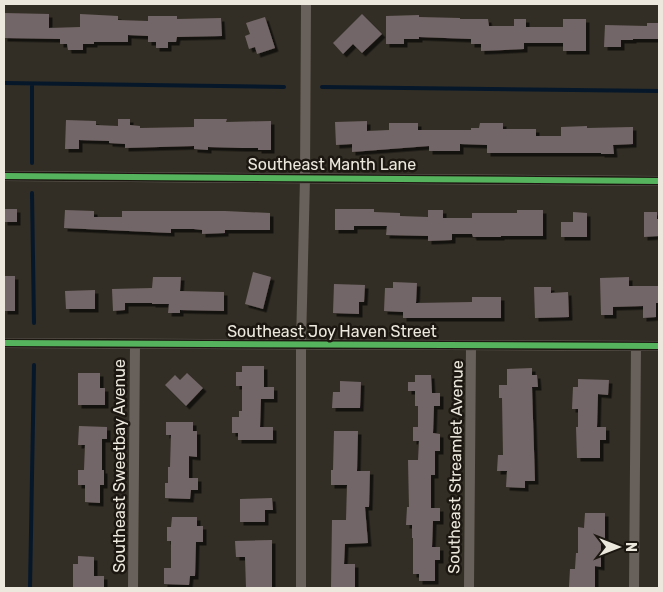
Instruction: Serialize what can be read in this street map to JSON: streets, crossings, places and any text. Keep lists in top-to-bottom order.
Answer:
{
  "streets": {
    "street": [
      "Southeast Manth Lane",
      "Southeast Joy Haven Street",
      "Southeast Sweetbay Avenue",
      "Southeast Streamlet Avenue"
    ]
  },
  "crossings": [
    ["Southeast Joy Haven Street", "Southeast Sweetbay Avenue"],
    ["Southeast Joy Haven Street", "Southeast Streamlet Avenue"]
  ],
  "north": "right"
}
